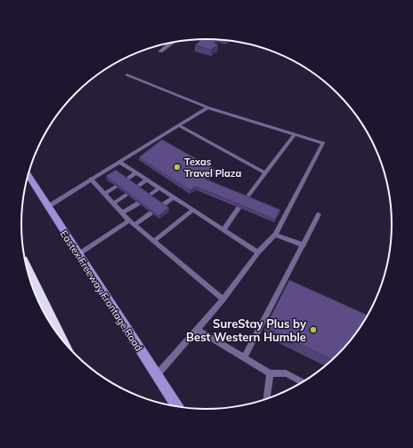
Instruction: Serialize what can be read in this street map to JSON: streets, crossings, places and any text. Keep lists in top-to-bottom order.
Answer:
{
  "streets": {
    "main road": ["Eastex Freeway Frontage Road"]
  },
  "places": ["Texas Travel Plaza", "SureStay Plus by Best Western Humble"]
}
